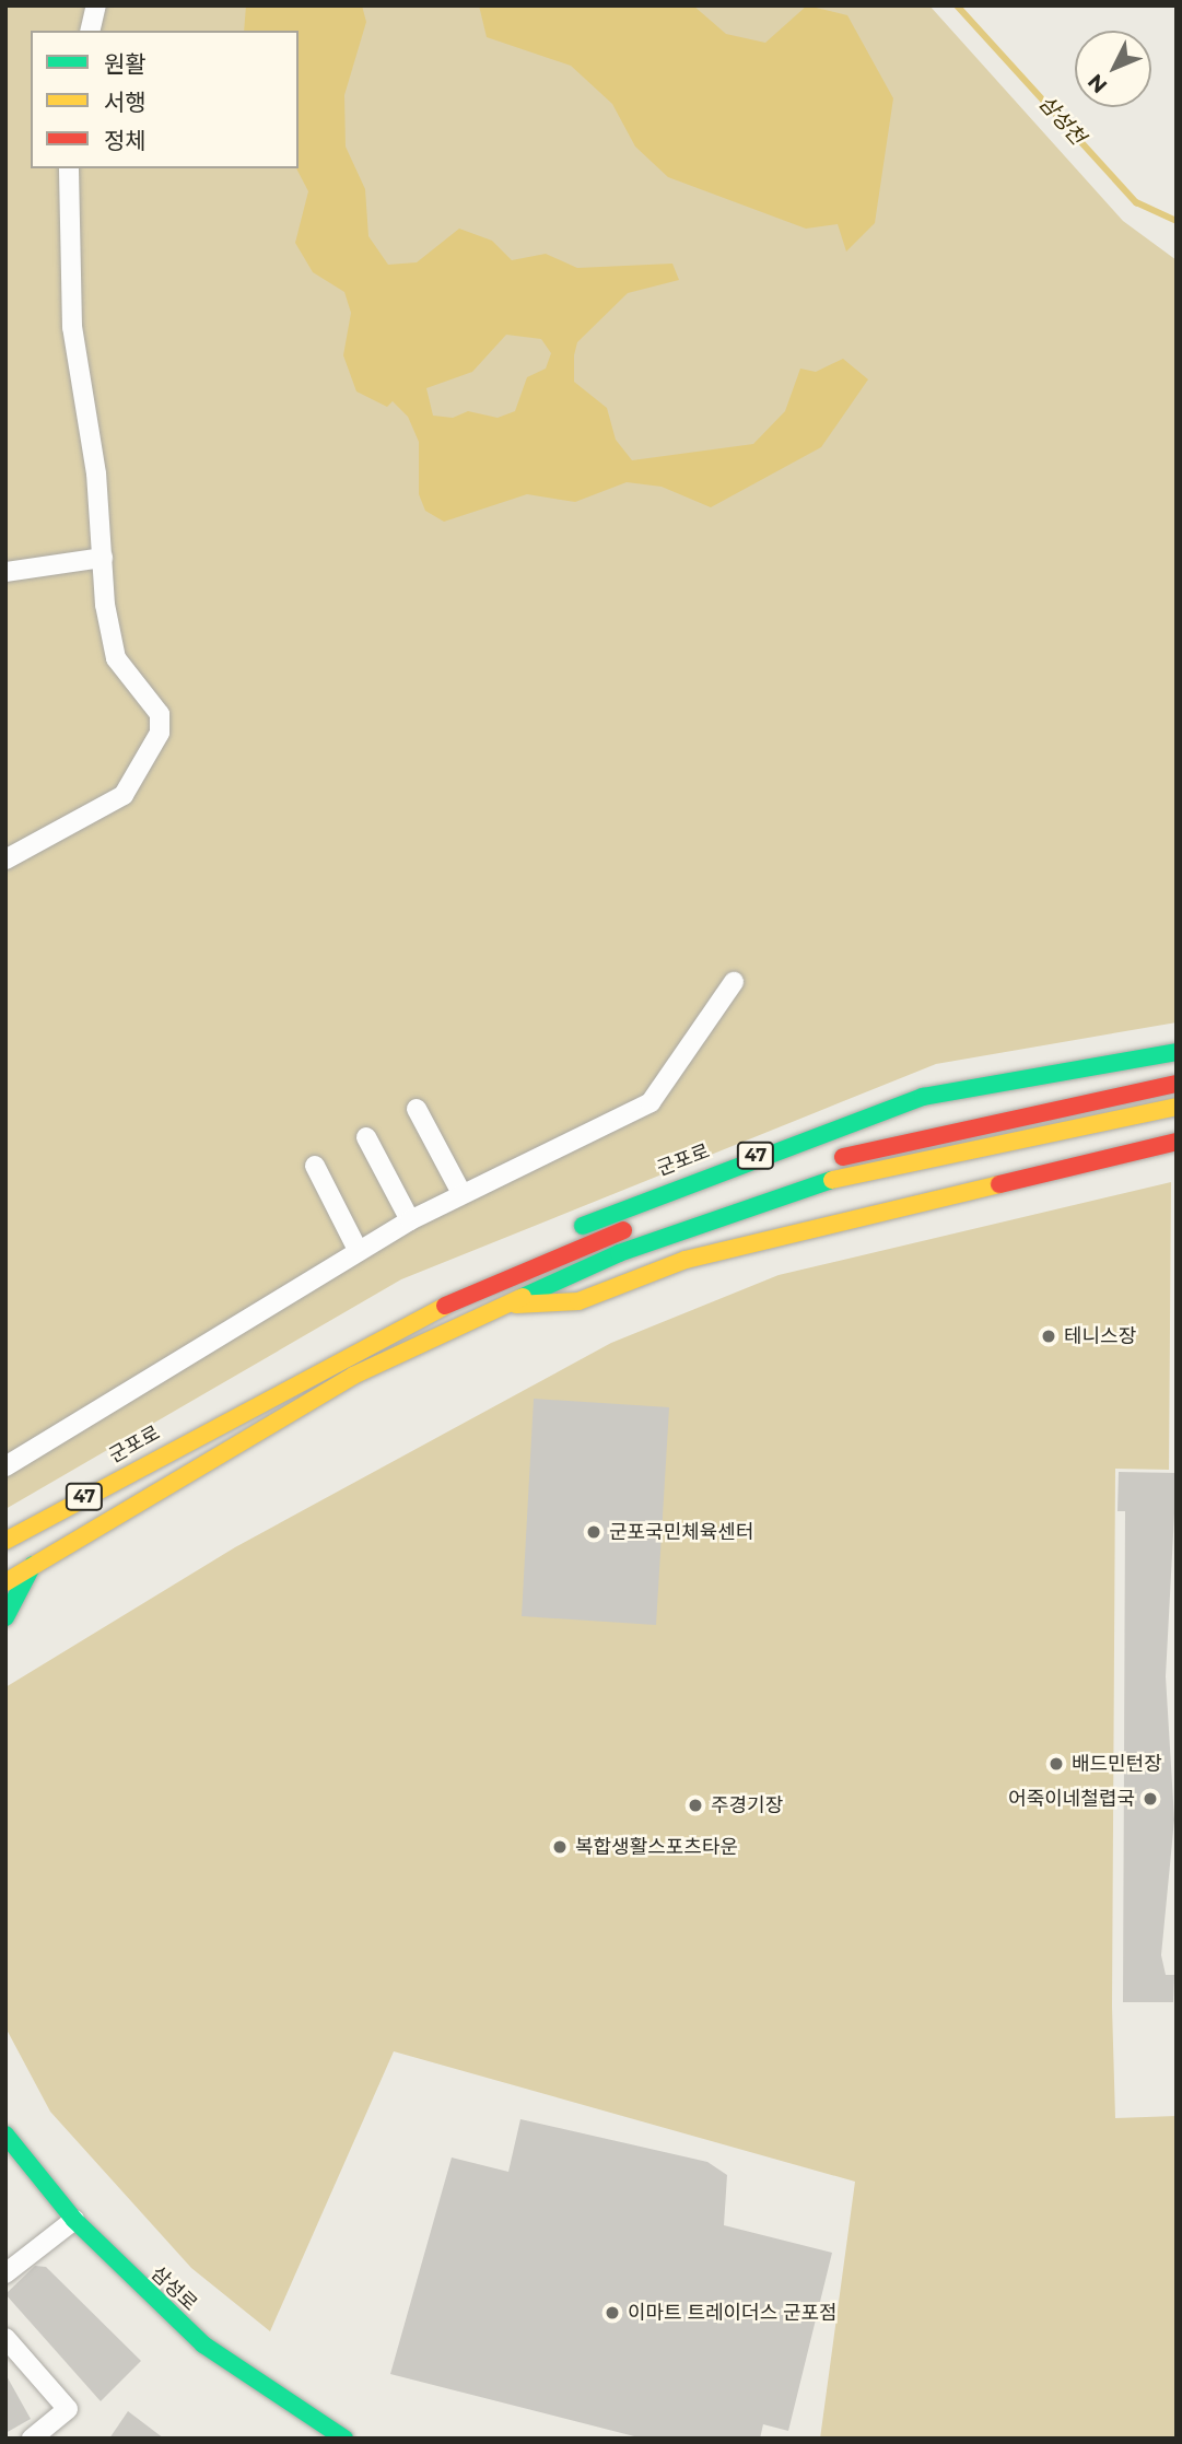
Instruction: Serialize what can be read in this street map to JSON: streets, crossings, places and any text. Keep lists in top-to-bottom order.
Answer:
{
  "streets": {
    "main road": ["47", "군포로", "삼성로"]
  },
  "water": ["삼성천"],
  "places": [
    "테니스장",
    "군포국민체육센터",
    "배드민턴장",
    "어죽이네철렵국",
    "주경기장",
    "복합생활스포츠타운",
    "이마트 트레이더스 군포점"
  ],
  "legend": ["원활", "서행", "정체"],
  "north": "bottom left"
}
